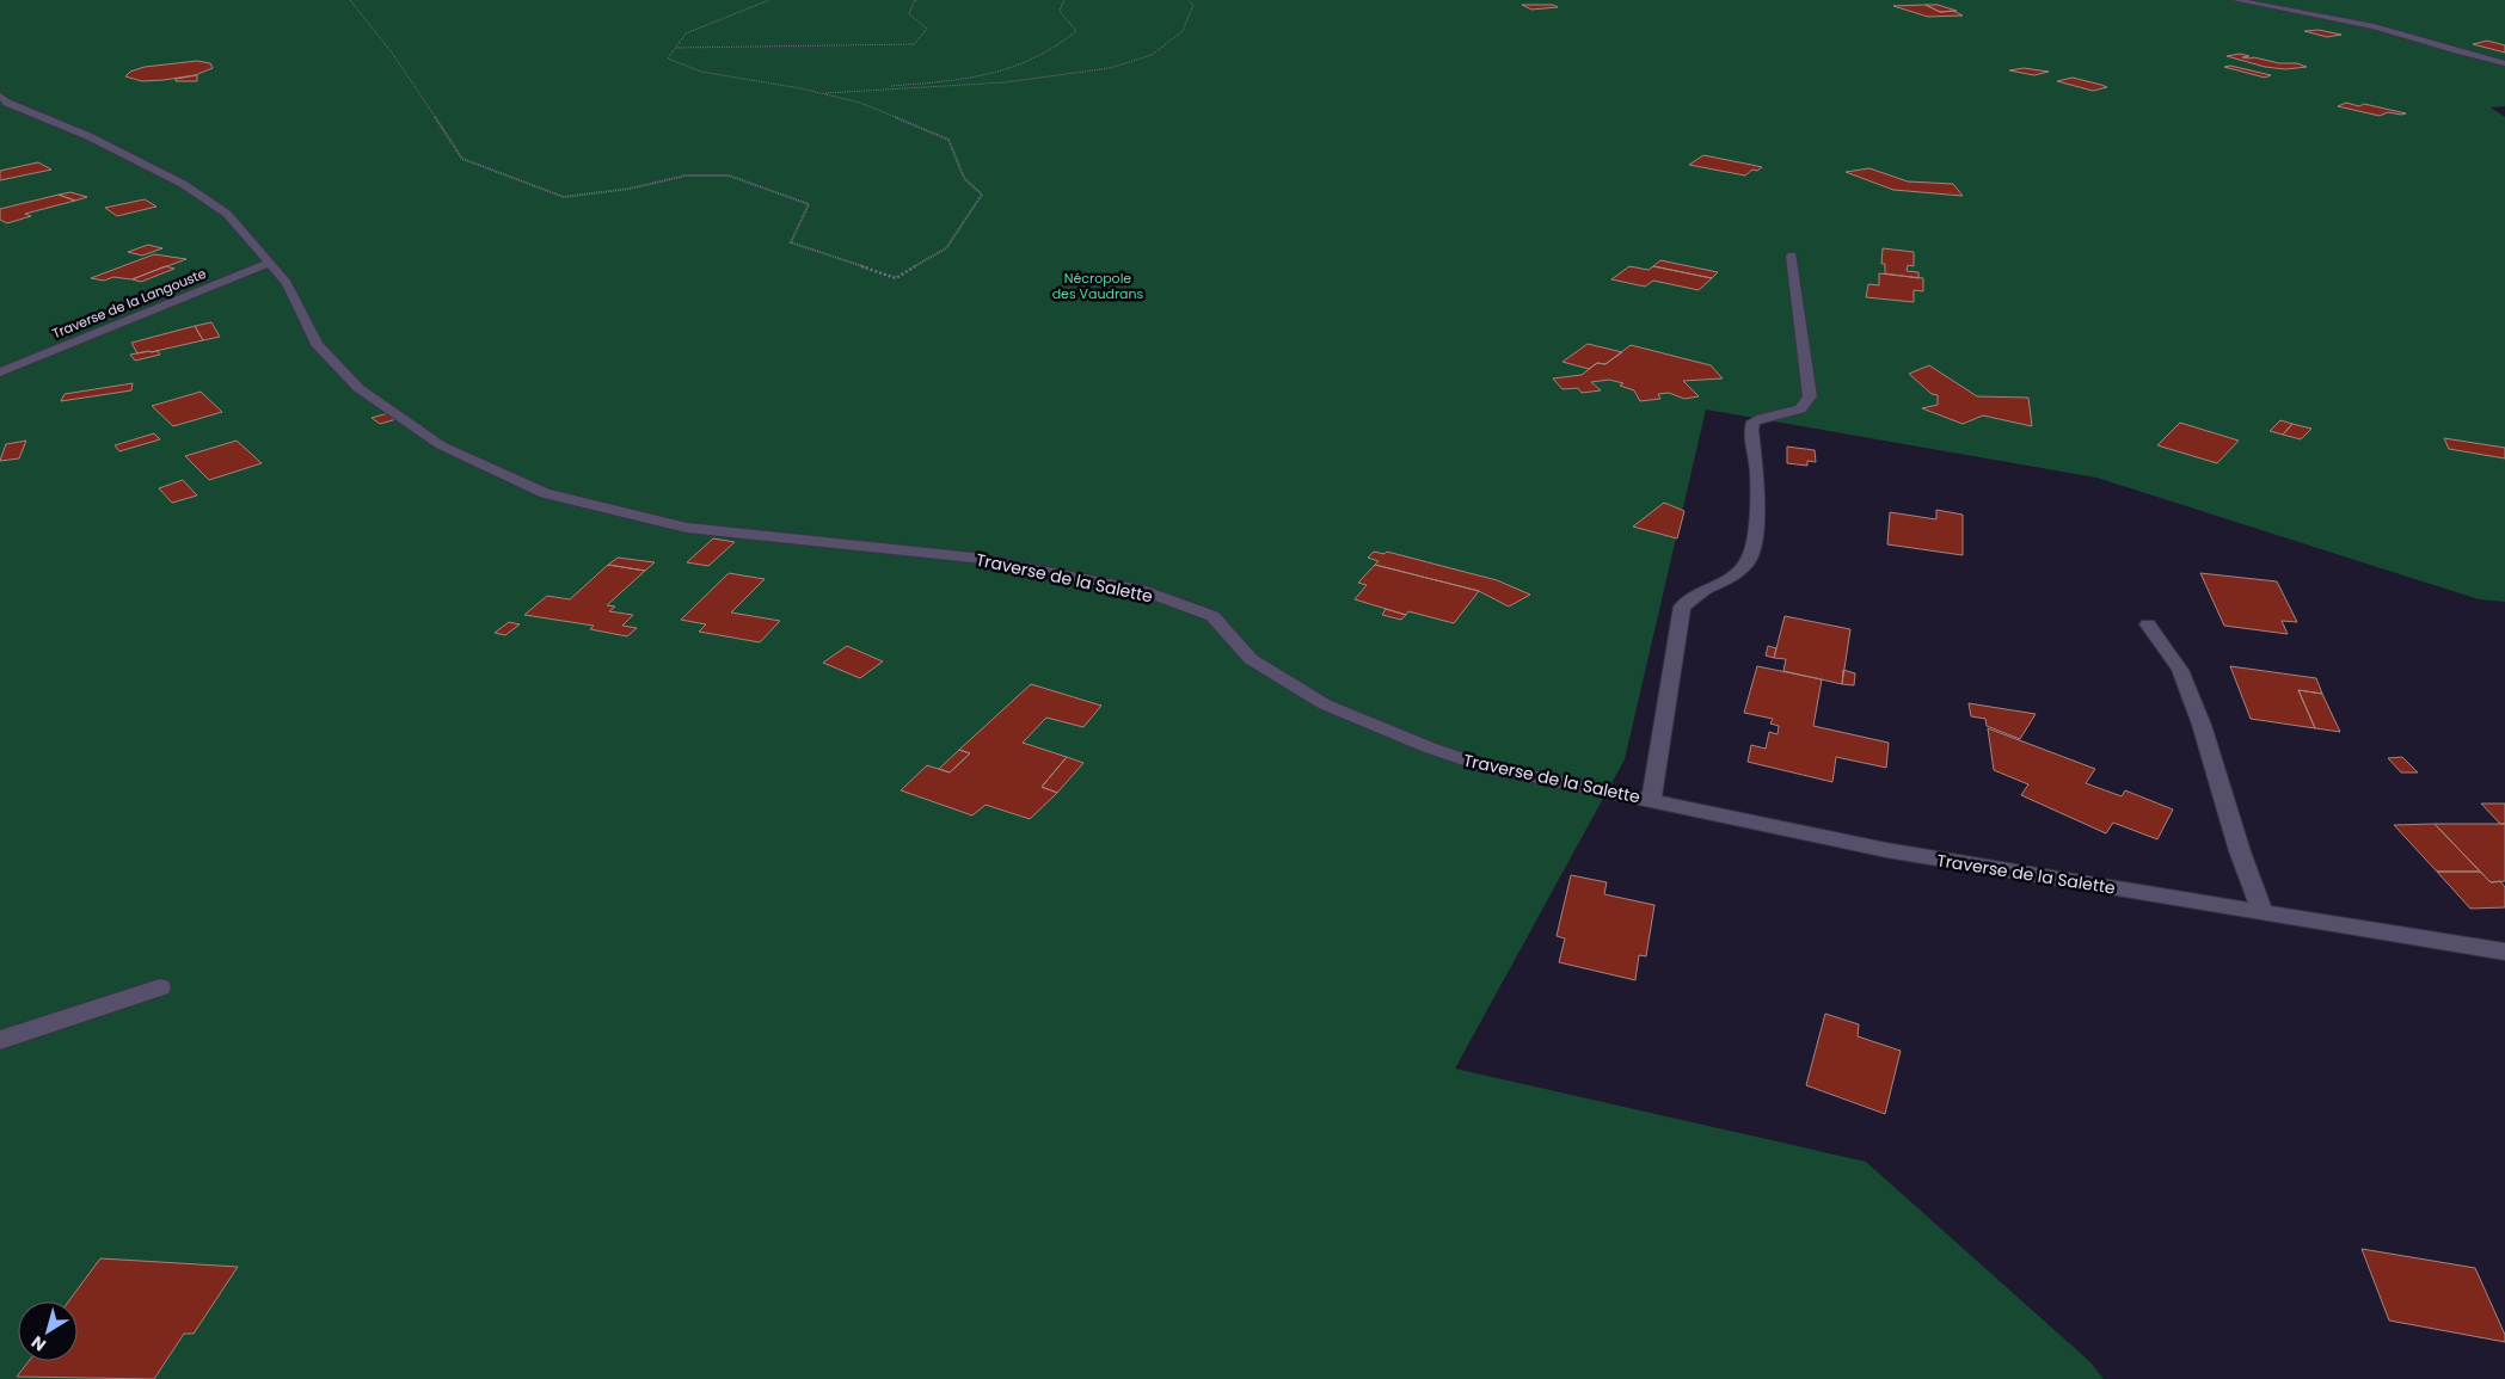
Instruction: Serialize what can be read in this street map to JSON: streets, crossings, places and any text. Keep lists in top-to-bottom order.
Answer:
{
  "streets": {
    "street": ["Traverse de la Langouste", "Traverse de la Salette"]
  },
  "crossings": [
    ["Traverse de la Langouste", "Traverse de la Salette"]
  ],
  "parks": ["Nécropole des Vaudrans"],
  "north": "bottom left"
}
